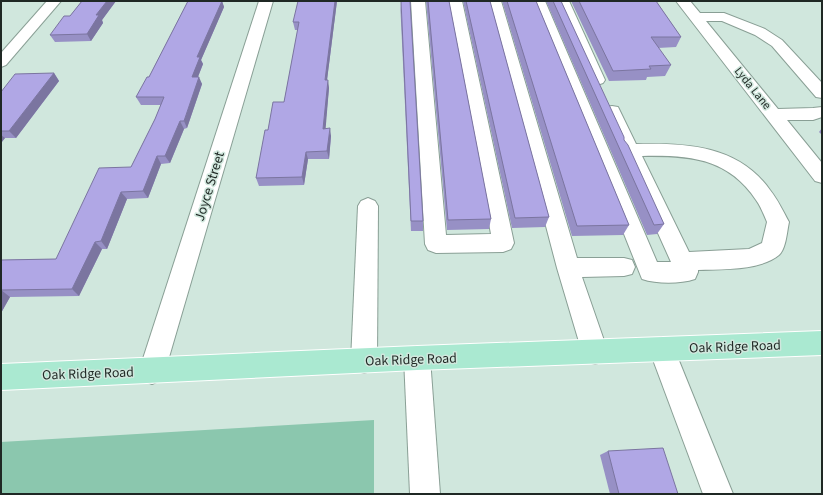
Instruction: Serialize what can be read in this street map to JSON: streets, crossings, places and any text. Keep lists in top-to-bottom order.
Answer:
{
  "streets": {
    "main road": ["Oak Ridge Road"],
    "street": ["Lyda Lane", "Joyce Street"]
  },
  "crossings": [
    ["Joyce Street", "Oak Ridge Road"]
  ]
}
